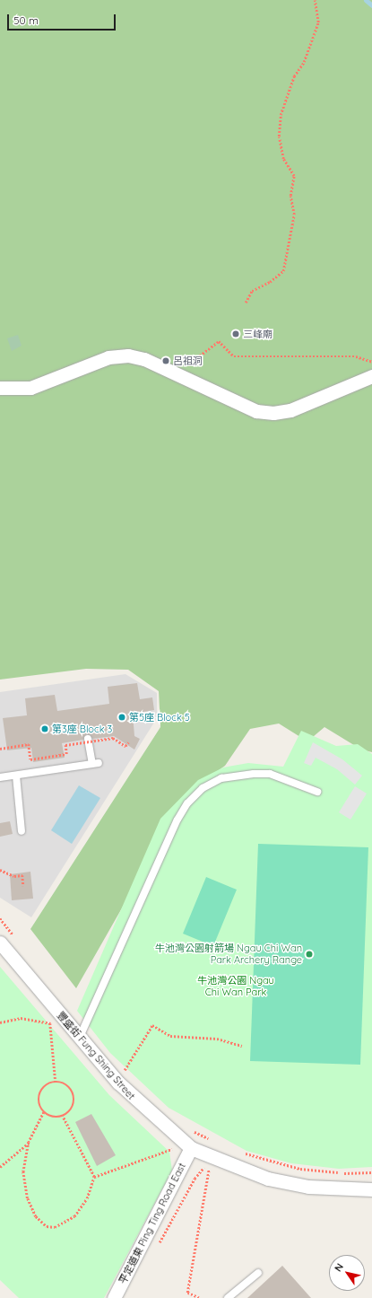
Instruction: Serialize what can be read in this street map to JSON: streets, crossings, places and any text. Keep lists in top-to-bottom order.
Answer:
{
  "streets": {
    "street": ["豐盛街 Fung Shing Street", "平定道東 Ping Ting Road East"]
  },
  "crossings": [
    ["豐盛街 Fung Shing Street", "平定道東 Ping Ting Road East"]
  ],
  "parks": ["牛池灣公園 Ngau Chi Wan Park"],
  "places": [
    "三峰廟",
    "呂祖洞",
    "第5座 Block 5",
    "第3座 Block 3",
    "牛池灣公園射箭場 Ngau Chi Wan Park Archery Range"
  ],
  "scale_bar": "50 m",
  "north": "top left"
}
